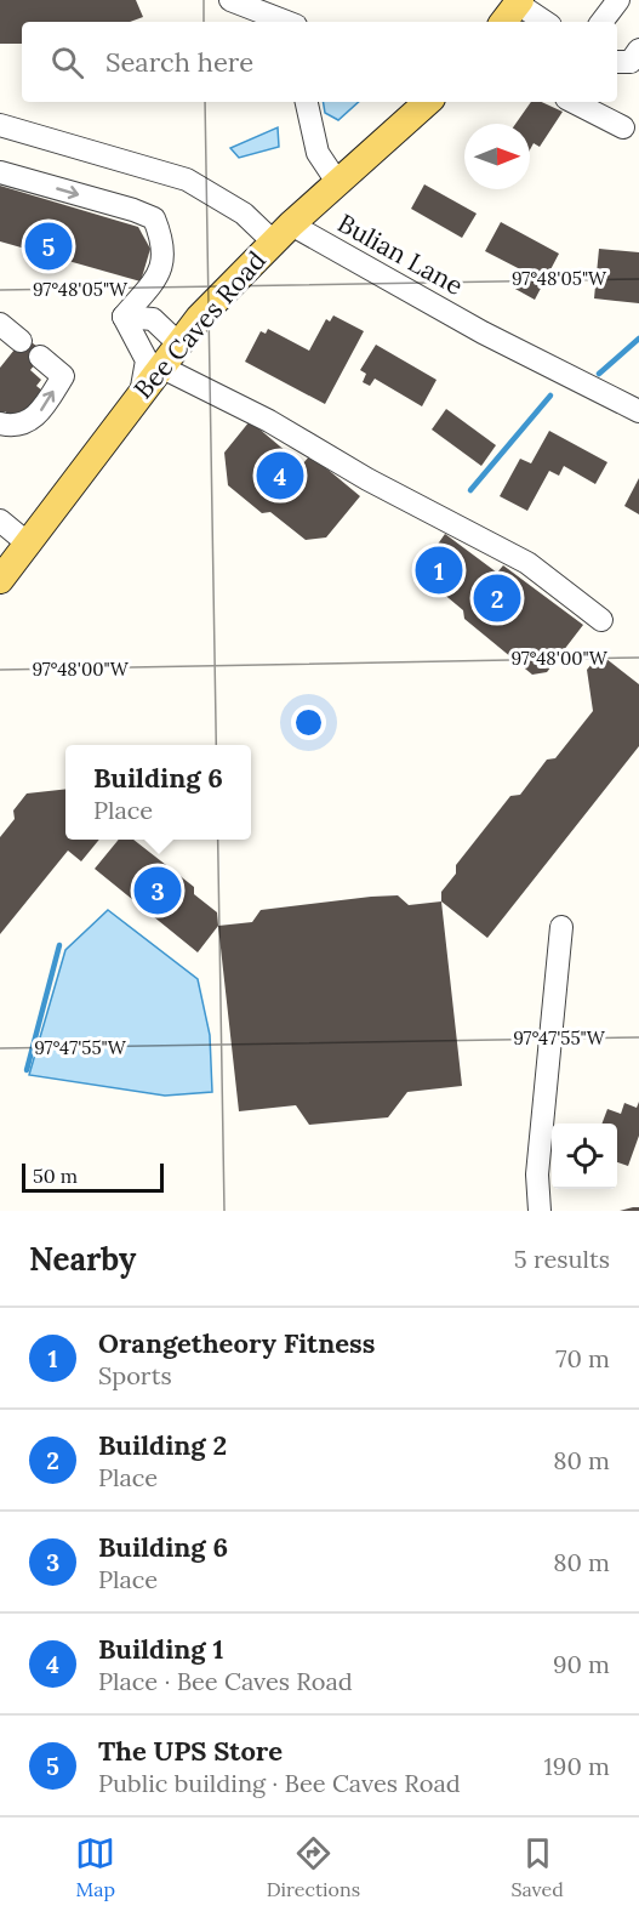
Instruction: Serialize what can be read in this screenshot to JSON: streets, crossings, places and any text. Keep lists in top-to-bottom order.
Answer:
{
  "streets": {
    "main road": ["Bee Caves Road"],
    "street": ["Bulian Lane"]
  },
  "crossings": [
    ["Bulian Lane", "Bee Caves Road"]
  ],
  "scale_bar": "50 m",
  "north": "right",
  "page": {
    "search": "Search here",
    "pins": [
      "5",
      "4",
      "1",
      "2",
      "3"
    ],
    "popup": ["Building 6", "Place"],
    "scale": "50 m",
    "heading": ["Nearby", "5 results"],
    "list": [
      {
        "mark": "1",
        "name": "Orangetheory Fitness",
        "note": "Sports",
        "value": "70 m"
      },
      {
        "mark": "2",
        "name": "Building 2",
        "note": "Place",
        "value": "80 m"
      },
      {
        "mark": "3",
        "name": "Building 6",
        "note": "Place",
        "value": "80 m"
      },
      {
        "mark": "4",
        "name": "Building 1",
        "note": "Place · Bee Caves Road",
        "value": "90 m"
      },
      {
        "mark": "5",
        "name": "The UPS Store",
        "note": "Public building · Bee Caves Road",
        "value": "190 m"
      }
    ],
    "nav": ["Map", "Directions", "Saved"]
  },
  "coordinates": ["97°48'05\"W", "97°48'00\"W", "97°47'55\"W"]
}
